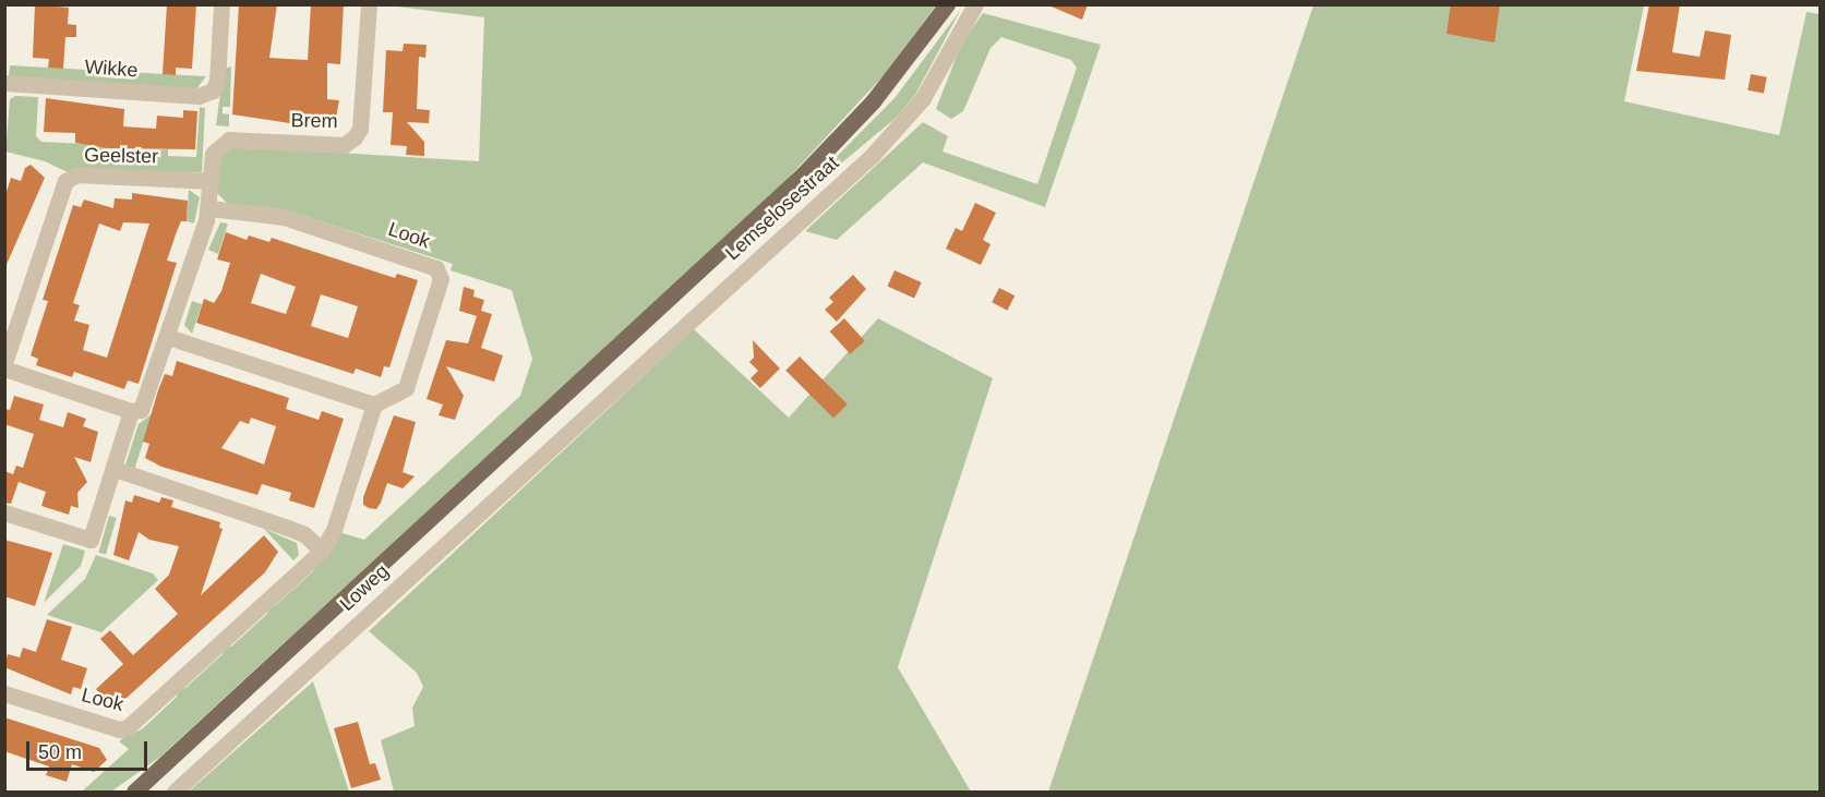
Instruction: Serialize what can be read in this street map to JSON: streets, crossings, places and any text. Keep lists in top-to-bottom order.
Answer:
{
  "streets": {
    "street": [
      "Wikke",
      "Brem",
      "Geelster",
      "Lemselosestraat",
      "Look",
      "Loweg"
    ]
  },
  "crossings": [
    ["Brem", "Geelster"],
    ["Lemselosestraat", "Loweg"]
  ],
  "scale_bar": "50 m"
}
